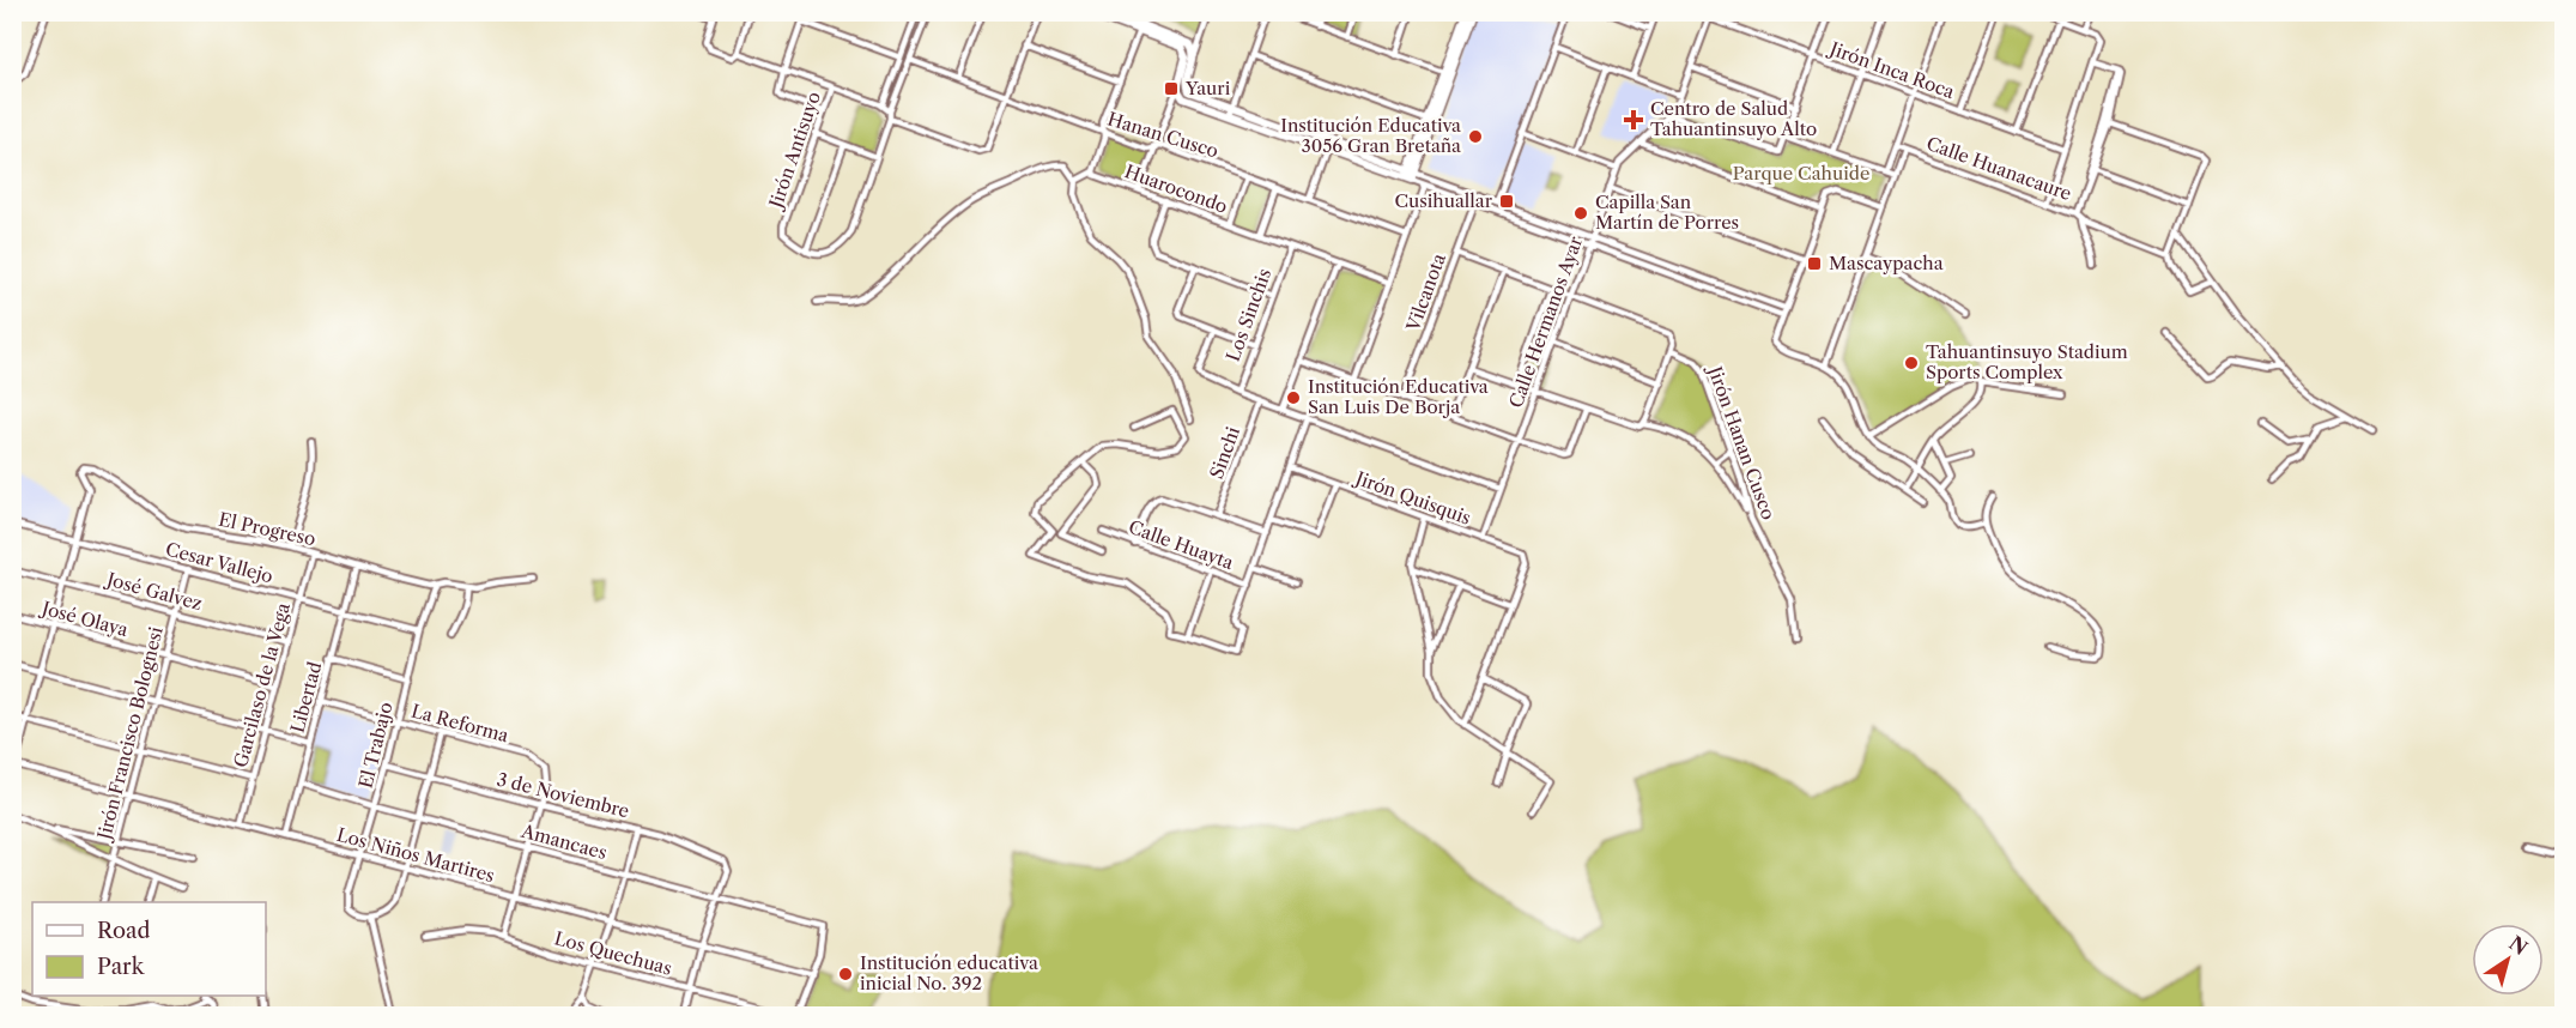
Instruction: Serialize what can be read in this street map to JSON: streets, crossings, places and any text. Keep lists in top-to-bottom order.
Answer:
{
  "streets": {
    "street": [
      "Jirón Inca Roca",
      "Hanan Cusco",
      "Jirón Antisuyo",
      "Calle Huanacaure",
      "Huarocondo",
      "Vilcanota",
      "Los Sinchis",
      "Calle Hermanos Ayar",
      "Jirón Hanan Cusco",
      "Sinchi",
      "Jirón Quisquis",
      "El Progreso",
      "Calle Huayta",
      "Cesar Vallejo",
      "José Galvez",
      "José Olaya",
      "Garcilaso de la Vega",
      "Libertad",
      "La Reforma",
      "Jirón Francisco Bolognesi",
      "El Trabajo",
      "3 de Noviembre",
      "Amancaes",
      "Los Niños Martires",
      "Los Quechuas"
    ]
  },
  "crossings": [
    ["Jirón Inca Roca", "Calle Hermanos Ayar"],
    ["Huarocondo", "Los Sinchis"],
    ["Calle Hermanos Ayar", "Jirón Quisquis"],
    ["El Progreso", "Cesar Vallejo"],
    ["El Progreso", "Garcilaso de la Vega"],
    ["El Progreso", "Libertad"],
    ["El Progreso", "El Trabajo"],
    ["Cesar Vallejo", "Garcilaso de la Vega"],
    ["Cesar Vallejo", "Libertad"],
    ["Cesar Vallejo", "Jirón Francisco Bolognesi"],
    ["Cesar Vallejo", "El Trabajo"],
    ["José Galvez", "Garcilaso de la Vega"],
    ["José Galvez", "Jirón Francisco Bolognesi"],
    ["José Olaya", "Garcilaso de la Vega"],
    ["José Olaya", "Jirón Francisco Bolognesi"],
    ["Garcilaso de la Vega", "Los Niños Martires"],
    ["Libertad", "La Reforma"],
    ["Libertad", "Amancaes"],
    ["Libertad", "Los Niños Martires"],
    ["La Reforma", "El Trabajo"],
    ["La Reforma", "3 de Noviembre"],
    ["Jirón Francisco Bolognesi", "Los Niños Martires"],
    ["El Trabajo", "3 de Noviembre"],
    ["El Trabajo", "Amancaes"],
    ["El Trabajo", "Los Niños Martires"],
    ["3 de Noviembre", "Amancaes"],
    ["Amancaes", "Los Niños Martires"]
  ],
  "parks": ["Parque Cahuide"],
  "places": {
    "transit": ["Yauri", "Cusihuallar", "Mascaypacha"],
    "health": ["Centro de Salud Tahuantinsuyo Alto"],
    "other": [
      "Institución Educativa 3056 Gran Bretaña",
      "Capilla San Martín de Porres",
      "Tahuantinsuyo Stadium Sports Complex",
      "Institución Educativa San Luis De Borja",
      "Institución educativa inicial No. 392"
    ]
  },
  "legend": ["Road", "Park"],
  "north": "top right"
}
